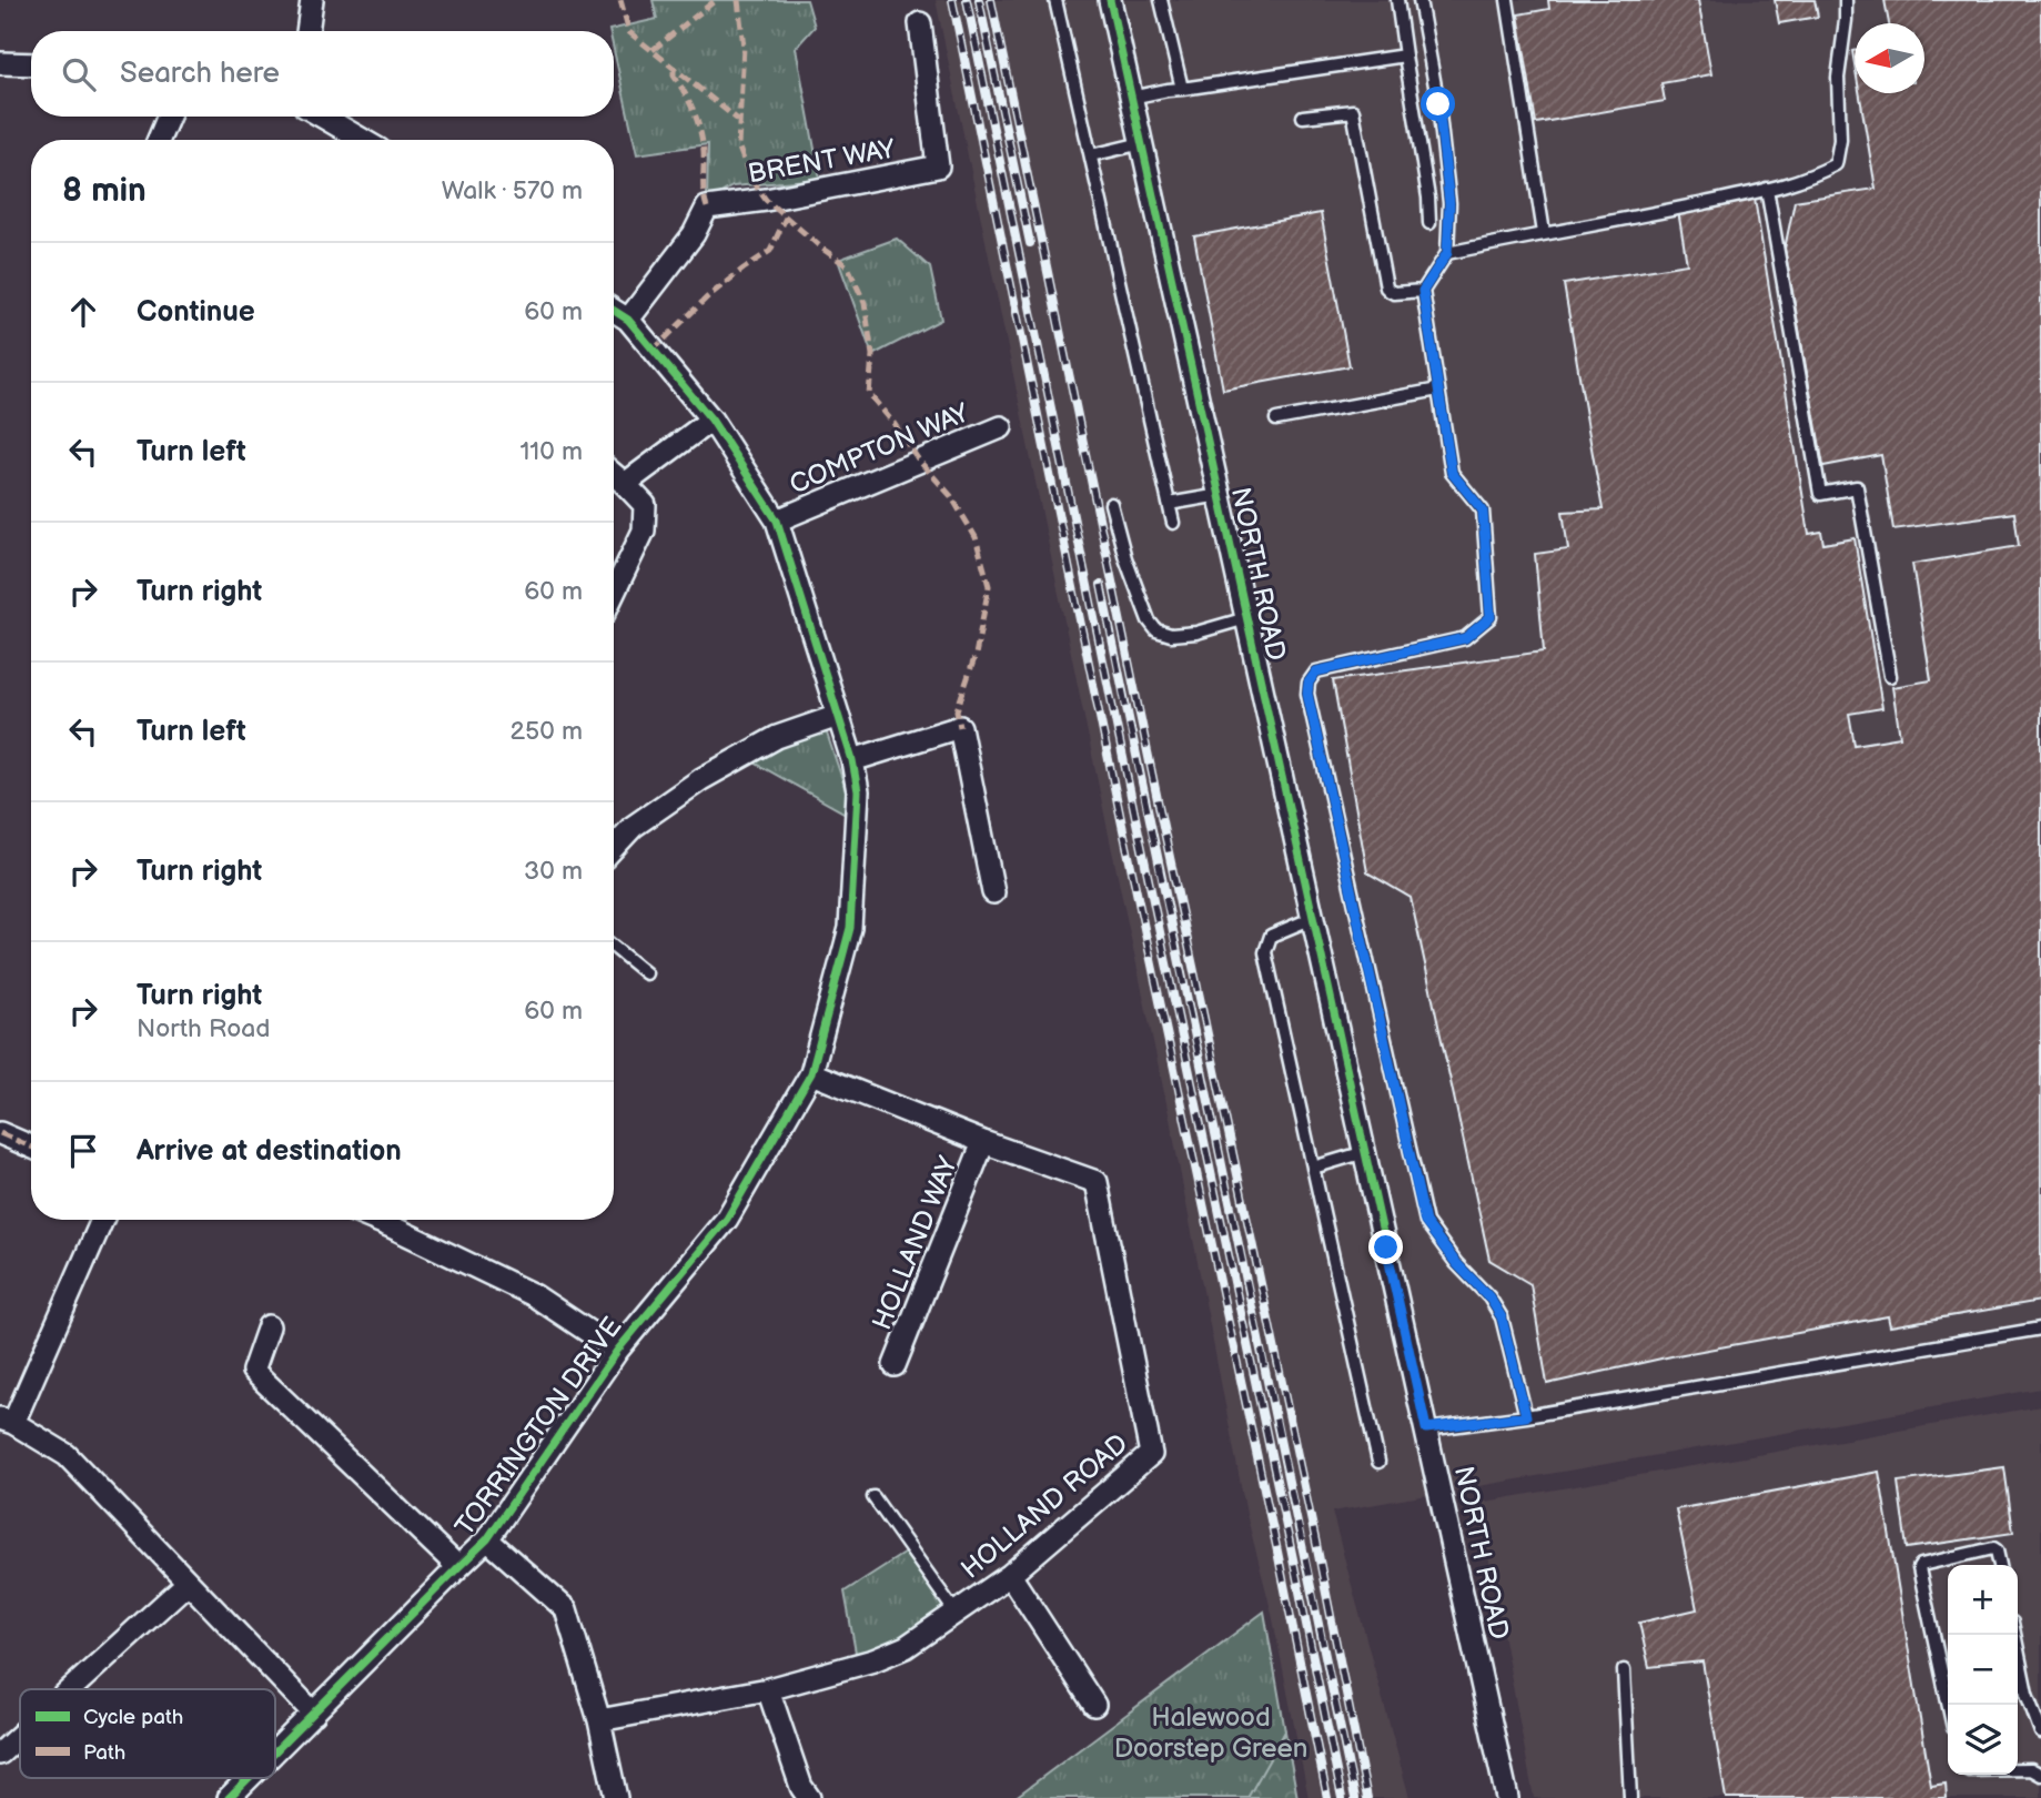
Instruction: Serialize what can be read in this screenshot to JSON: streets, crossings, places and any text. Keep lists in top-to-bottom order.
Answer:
{
  "streets": {
    "street": [
      "BRENT WAY",
      "COMPTON WAY",
      "NORTH ROAD",
      "HOLLAND WAY",
      "TORRINGTON DRIVE",
      "HOLLAND ROAD"
    ]
  },
  "crossings": [
    ["BRENT WAY", "TORRINGTON DRIVE"],
    ["COMPTON WAY", "TORRINGTON DRIVE"],
    ["HOLLAND WAY", "HOLLAND ROAD"],
    ["TORRINGTON DRIVE", "HOLLAND ROAD"]
  ],
  "parks": ["Halewood Doorstep Green"],
  "legend": ["Cycle path", "Path"],
  "north": "left",
  "page": {
    "search": "Search here",
    "heading": ["8 min", "Walk · 570 m"],
    "list": [
      ["Continue", "60 m"],
      ["Turn left", "110 m"],
      ["Turn right", "60 m"],
      ["Turn left", "250 m"],
      ["Turn right", "30 m"],
      ["Turn right", "North Road", "60 m"],
      "Arrive at destination"
    ],
    "map_buttons": ["+", "−"]
  }
}
